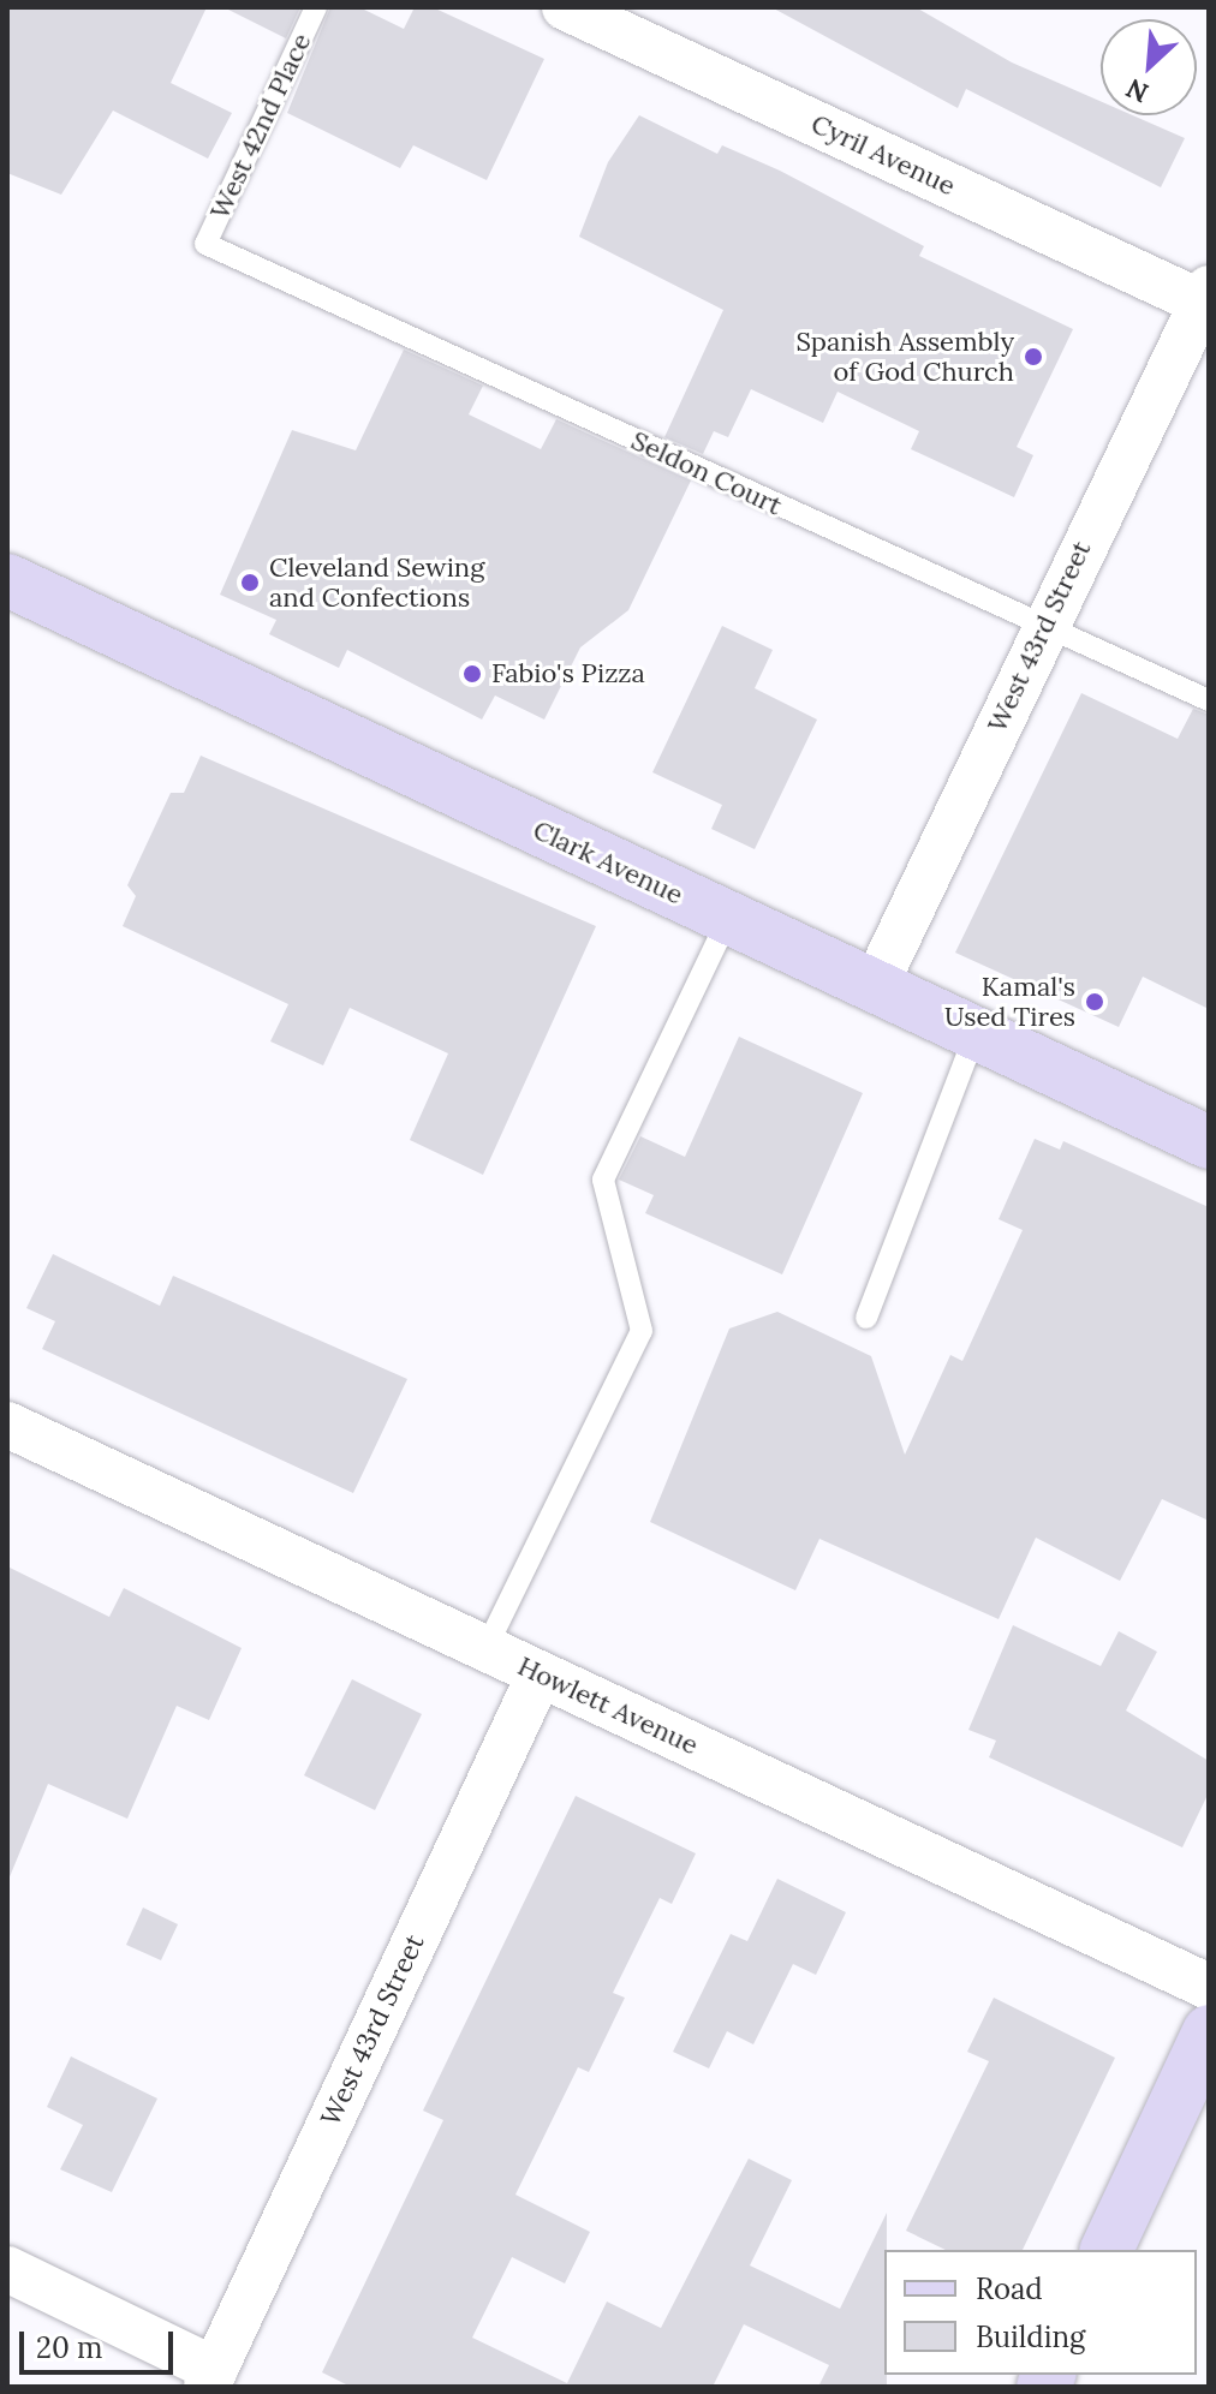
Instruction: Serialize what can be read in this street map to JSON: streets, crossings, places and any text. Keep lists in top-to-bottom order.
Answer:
{
  "streets": {
    "street": [
      "Cyril Avenue",
      "West 43rd Street",
      "Clark Avenue",
      "Howlett Avenue"
    ],
    "lane": ["West 42nd Place", "Seldon Court"]
  },
  "crossings": [
    ["West 42nd Place", "Seldon Court"],
    ["Cyril Avenue", "West 43rd Street"],
    ["Seldon Court", "West 43rd Street"],
    ["West 43rd Street", "Clark Avenue"],
    ["West 43rd Street", "Howlett Avenue"]
  ],
  "places": [
    "Spanish Assembly of God Church",
    "Cleveland Sewing and Confections",
    "Fabio's Pizza",
    "Kamal's Used Tires"
  ],
  "legend": ["Road", "Building"],
  "scale_bar": "20 m",
  "north": "bottom left"
}
